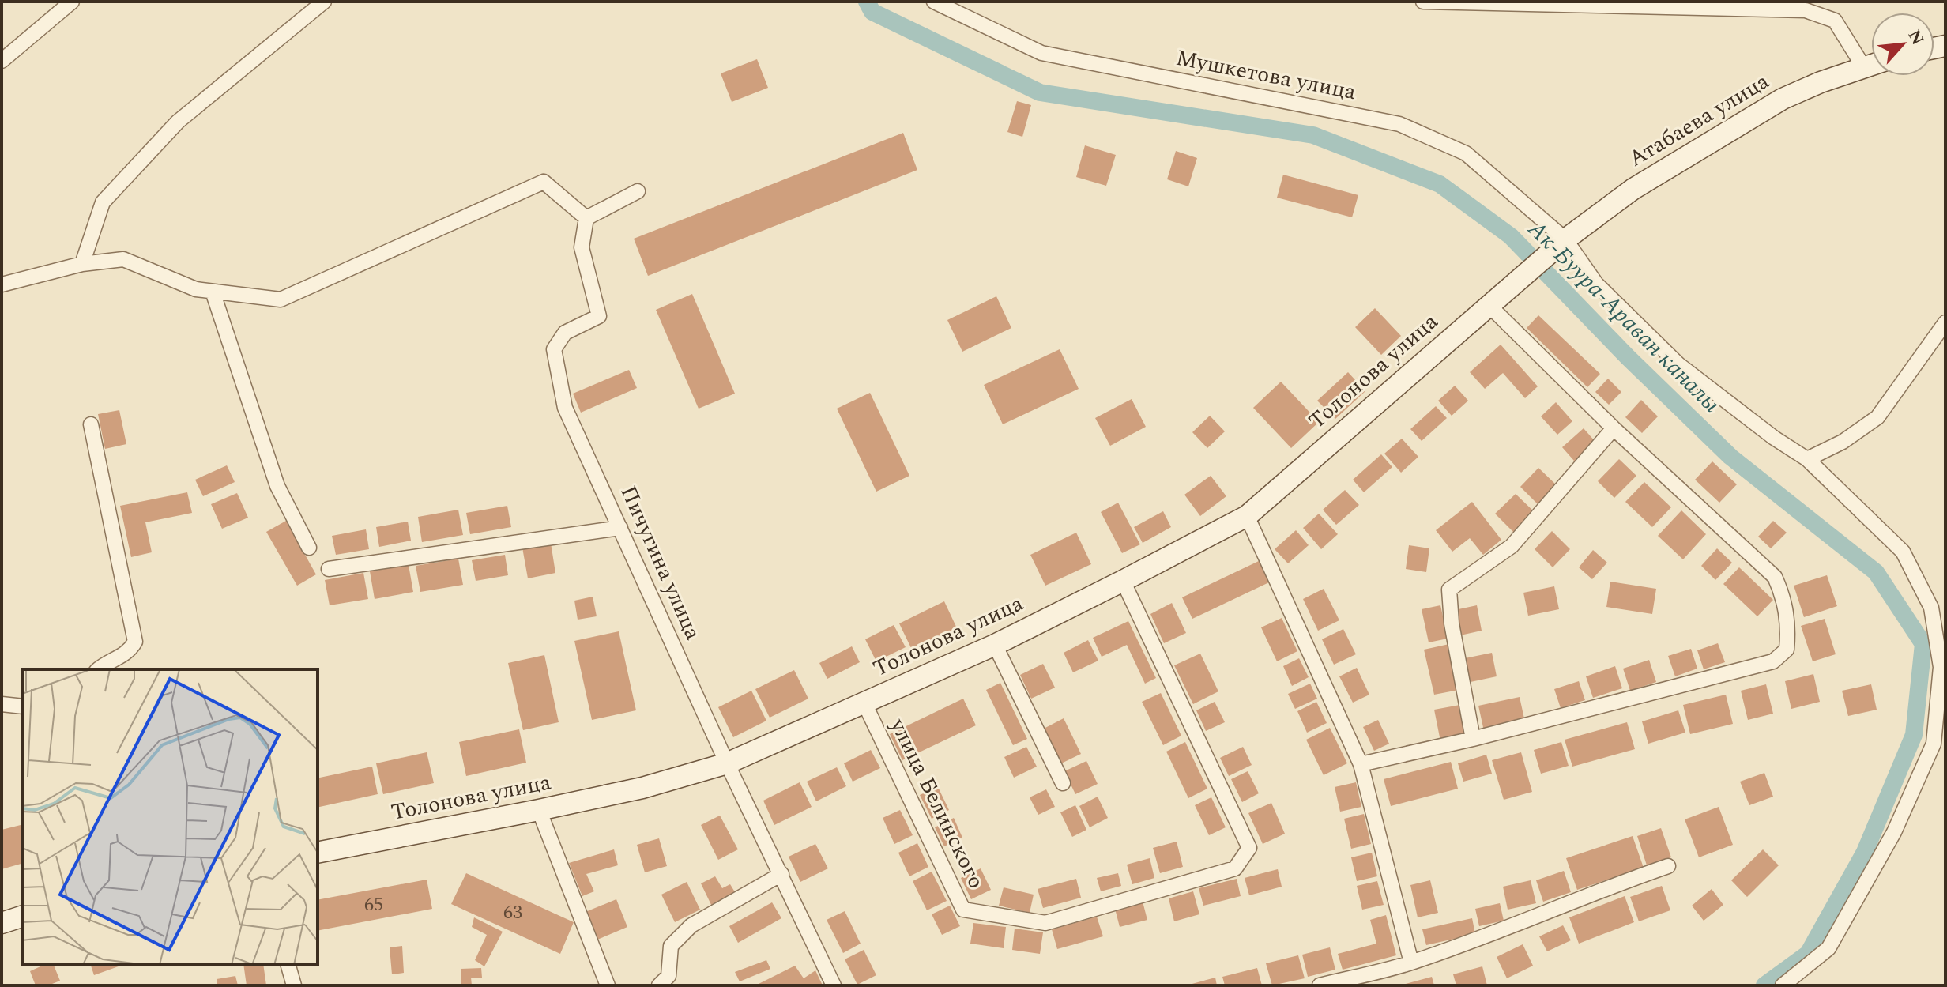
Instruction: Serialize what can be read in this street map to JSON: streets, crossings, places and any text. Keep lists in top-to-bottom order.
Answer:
{
  "streets": {
    "main road": ["Атабаева улица", "Толонова улица"],
    "street": ["Мушкетова улица", "Пичугина улица", "улица Белинского"]
  },
  "crossings": [
    ["Мушкетова улица", "Атабаева улица"],
    ["Атабаева улица", "Толонова улица"],
    ["Толонова улица", "Пичугина улица"],
    ["Толонова улица", "улица Белинского"]
  ],
  "water": ["Ак-Буура-Араван каналы"],
  "house_numbers": ["65", "63"],
  "north": "top right"
}
